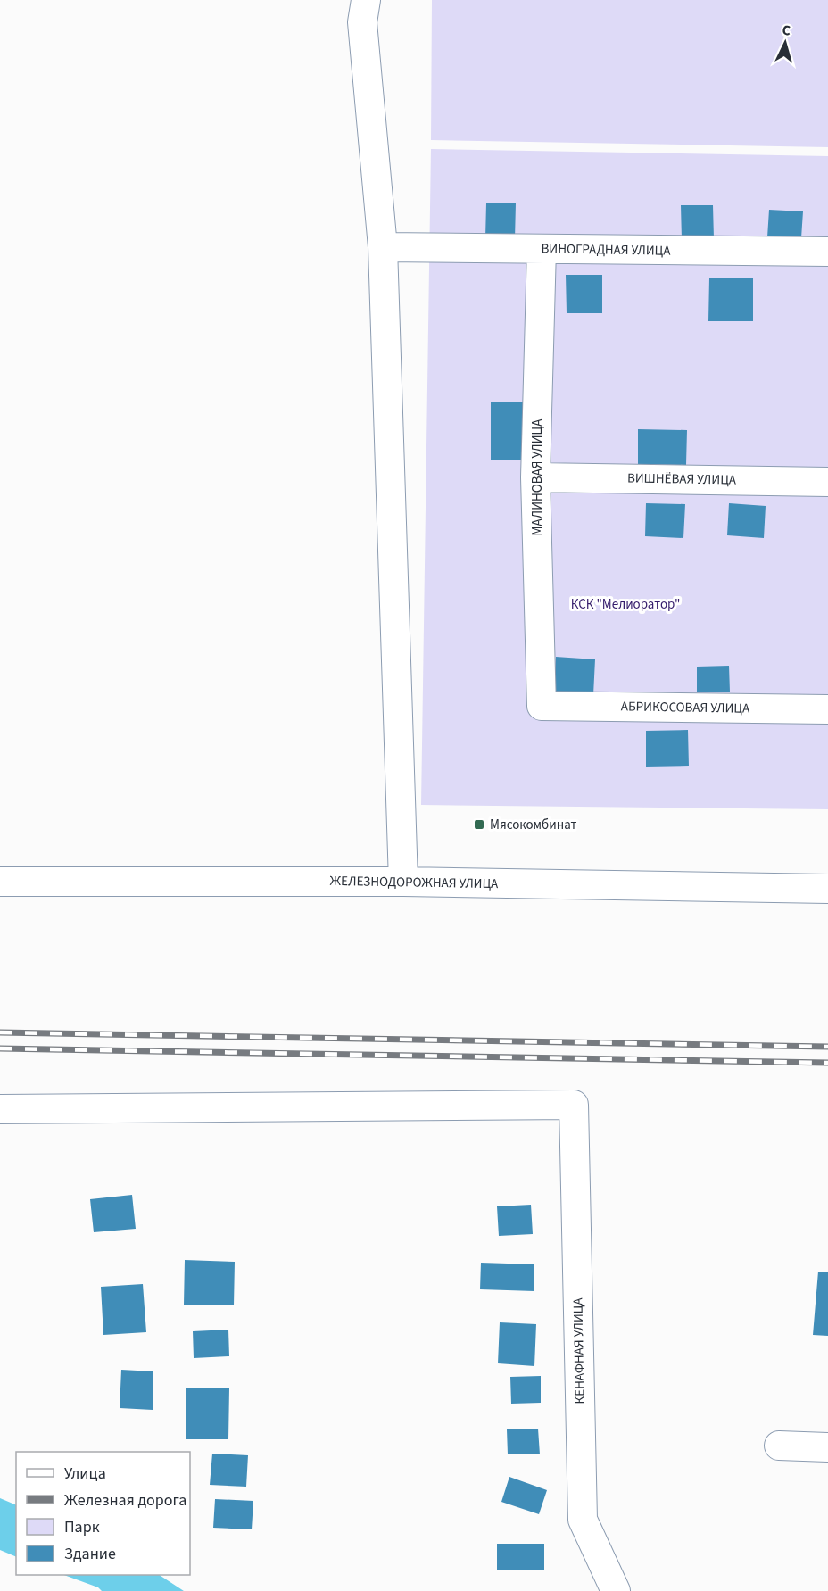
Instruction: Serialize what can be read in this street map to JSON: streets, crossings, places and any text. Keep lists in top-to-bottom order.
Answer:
{
  "streets": {
    "street": [
      "ВИНОГРАДНАЯ УЛИЦА",
      "МАЛИНОВАЯ УЛИЦА",
      "ВИШНЁВАЯ УЛИЦА",
      "АБРИКОСОВАЯ УЛИЦА",
      "ЖЕЛЕЗНОДОРОЖНАЯ УЛИЦА",
      "КЕНАФНАЯ УЛИЦА"
    ]
  },
  "crossings": [
    ["ВИНОГРАДНАЯ УЛИЦА", "МАЛИНОВАЯ УЛИЦА"],
    ["МАЛИНОВАЯ УЛИЦА", "ВИШНЁВАЯ УЛИЦА"],
    ["МАЛИНОВАЯ УЛИЦА", "АБРИКОСОВАЯ УЛИЦА"]
  ],
  "parks": ["КСК \"Мелиоратор\""],
  "places": {
    "transit": ["Мясокомбинат"]
  },
  "legend": [
    "Улица",
    "Железная дорога",
    "Парк",
    "Здание"
  ],
  "north": "top"
}
